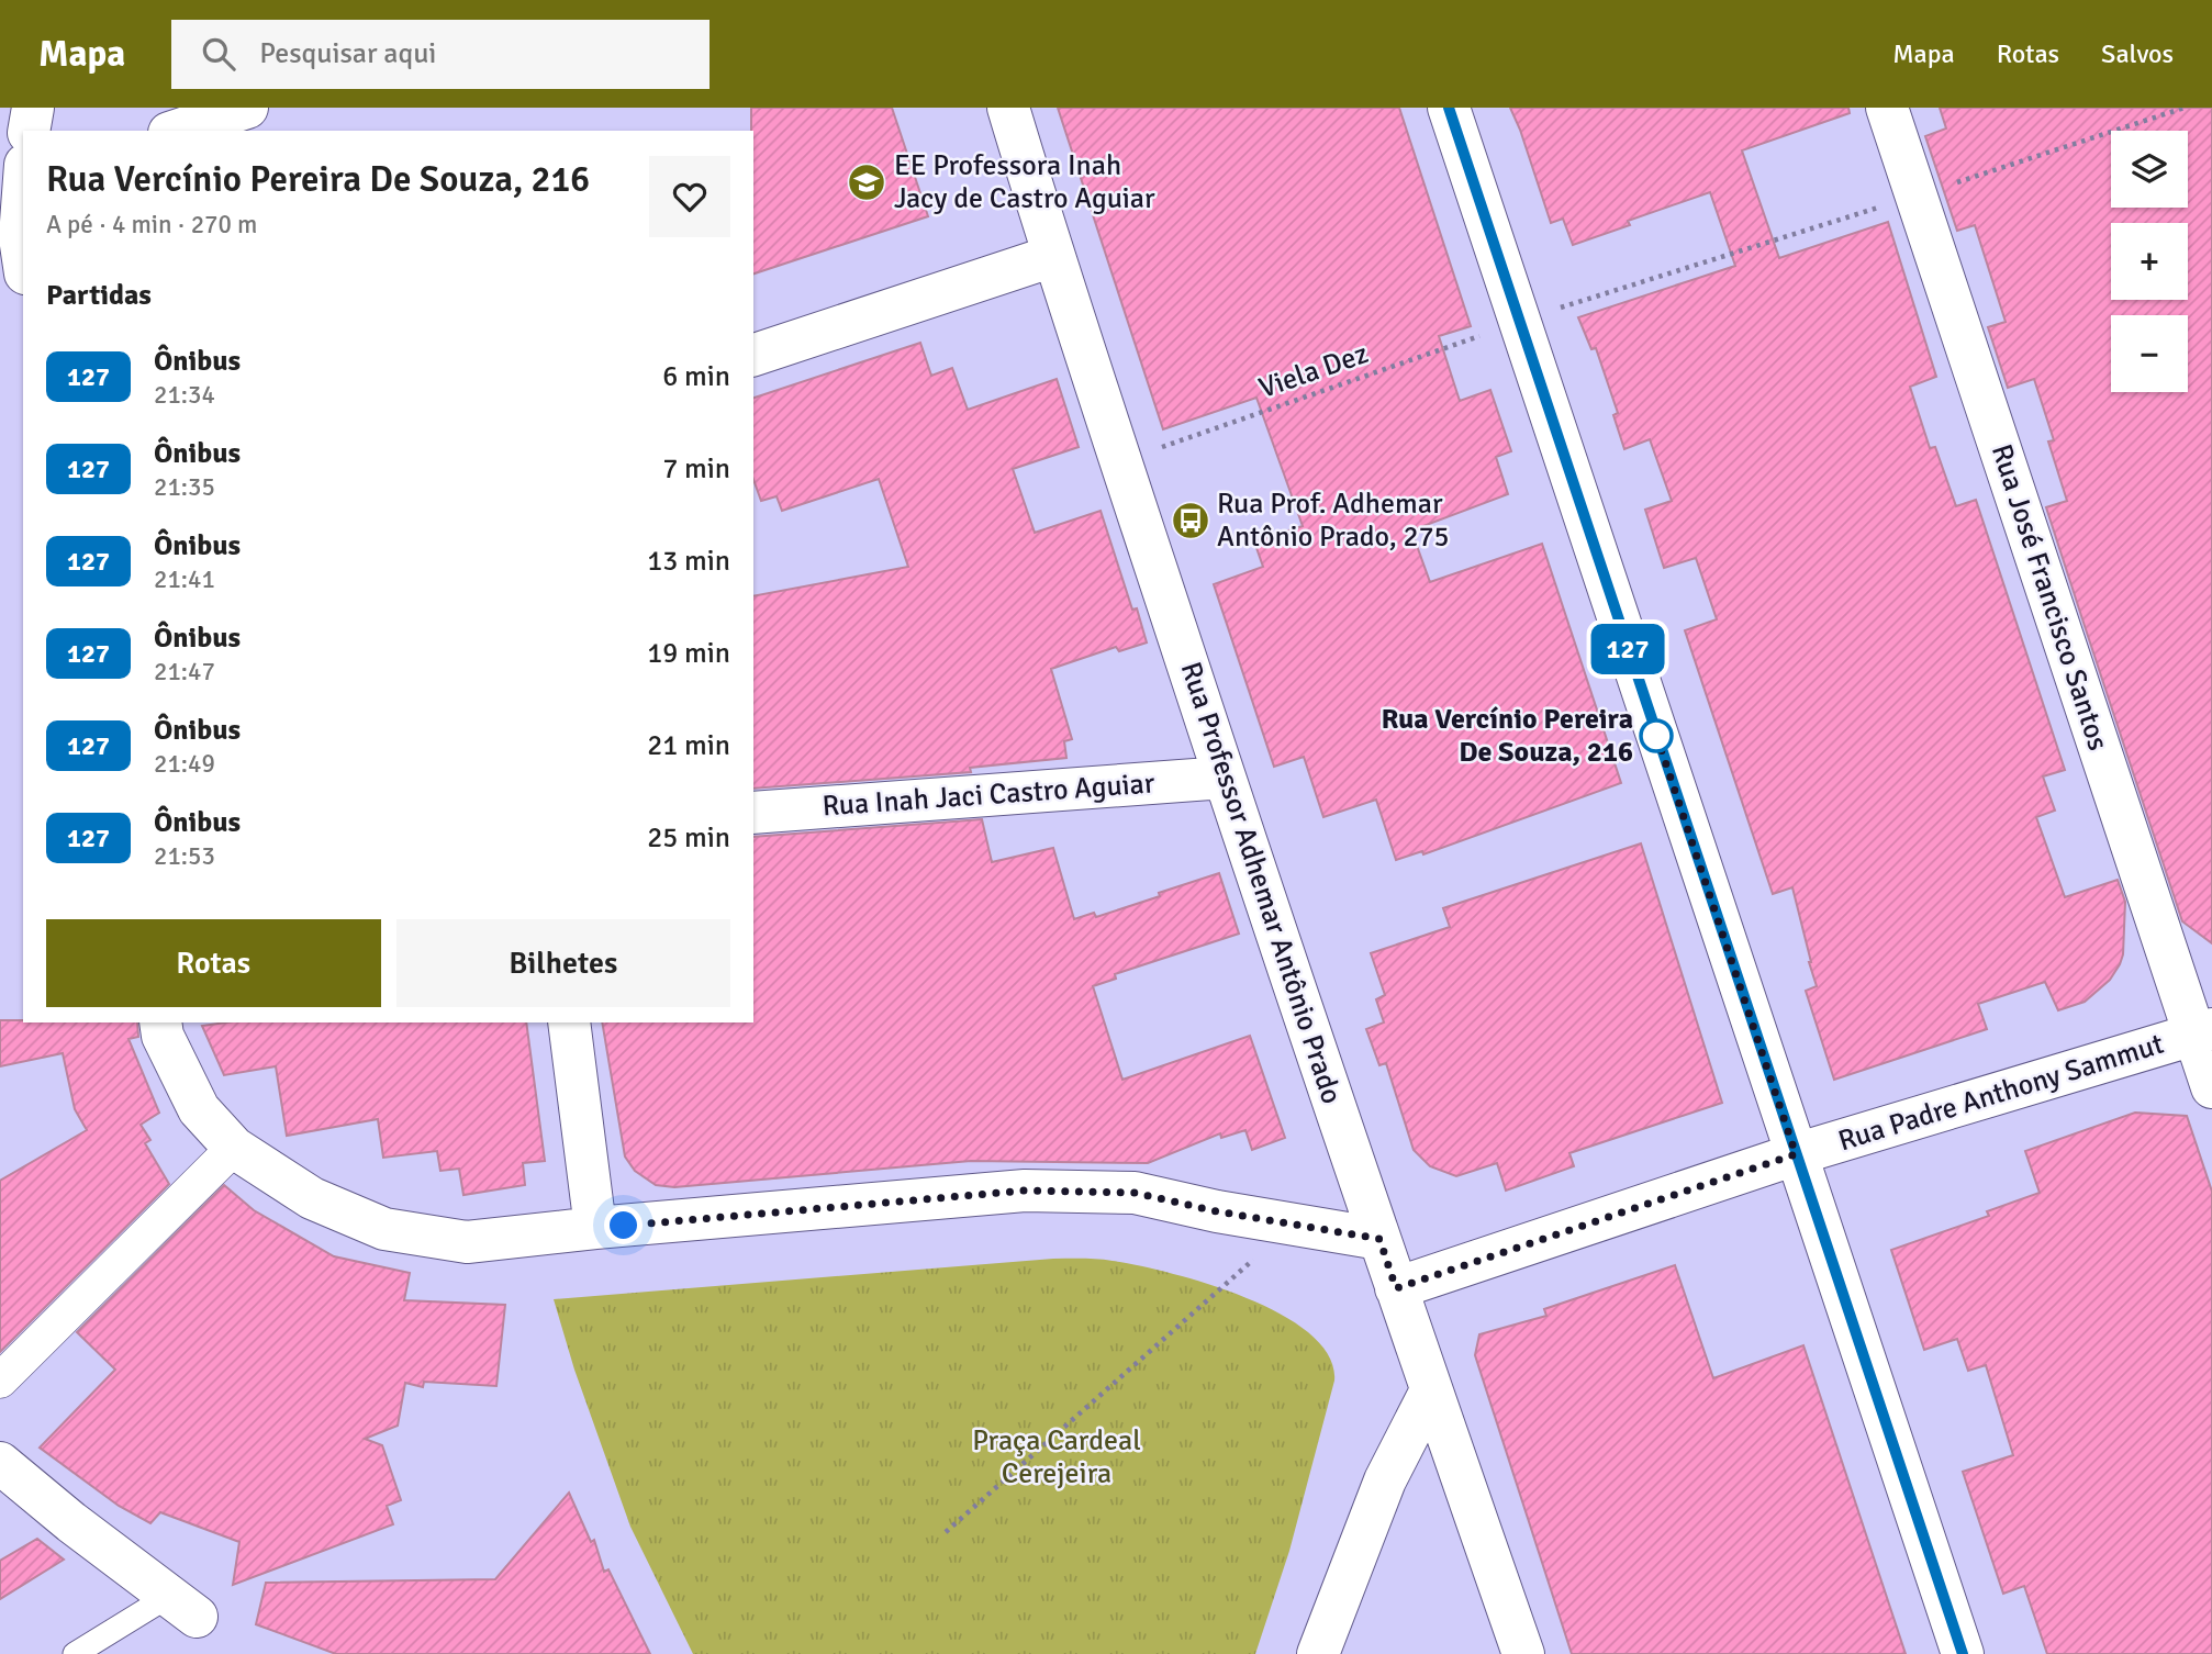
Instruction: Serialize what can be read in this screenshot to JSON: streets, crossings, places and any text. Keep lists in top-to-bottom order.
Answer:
{
  "streets": {
    "street": [
      "Rua José Francisco Santos",
      "Rua Inah Jaci Castro Aguiar",
      "Rua Professor Adhemar Antônio Prado",
      "Rua Padre Anthony Sammut"
    ],
    "path": ["Viela Dez"]
  },
  "crossings": [
    ["Viela Dez", "Rua Professor Adhemar Antônio Prado"],
    ["Rua José Francisco Santos", "Rua Padre Anthony Sammut"],
    ["Rua Inah Jaci Castro Aguiar", "Rua Professor Adhemar Antônio Prado"],
    ["Rua Professor Adhemar Antônio Prado", "Rua Padre Anthony Sammut"]
  ],
  "parks": ["Praça Cardeal Cerejeira"],
  "places": {
    "school or university": ["EE Professora Inah Jacy de Castro Aguiar"],
    "bus stop": ["Rua Prof. Adhemar Antônio Prado, 275"],
    "other": ["Rua Vercínio Pereira De Souza, 216"]
  },
  "lines": ["bus line 127"],
  "page": {
    "header": "Mapa",
    "search": "Pesquisar aqui",
    "nav": ["Mapa", "Rotas", "Salvos"],
    "on_map": "127",
    "map_buttons": ["+", "−"],
    "heading": [
      ["Rua Vercínio Pereira De Souza, 216", "A pé · 4 min · 270 m"],
      "Partidas"
    ],
    "list": [
      {
        "mark": "127",
        "name": "Ônibus",
        "note": "21:34",
        "value": "6 min"
      },
      {
        "mark": "127",
        "name": "Ônibus",
        "note": "21:35",
        "value": "7 min"
      },
      {
        "mark": "127",
        "name": "Ônibus",
        "note": "21:41",
        "value": "13 min"
      },
      {
        "mark": "127",
        "name": "Ônibus",
        "note": "21:47",
        "value": "19 min"
      },
      {
        "mark": "127",
        "name": "Ônibus",
        "note": "21:49",
        "value": "21 min"
      },
      {
        "mark": "127",
        "name": "Ônibus",
        "note": "21:53",
        "value": "25 min"
      }
    ],
    "buttons": ["Rotas", "Bilhetes"]
  }
}
